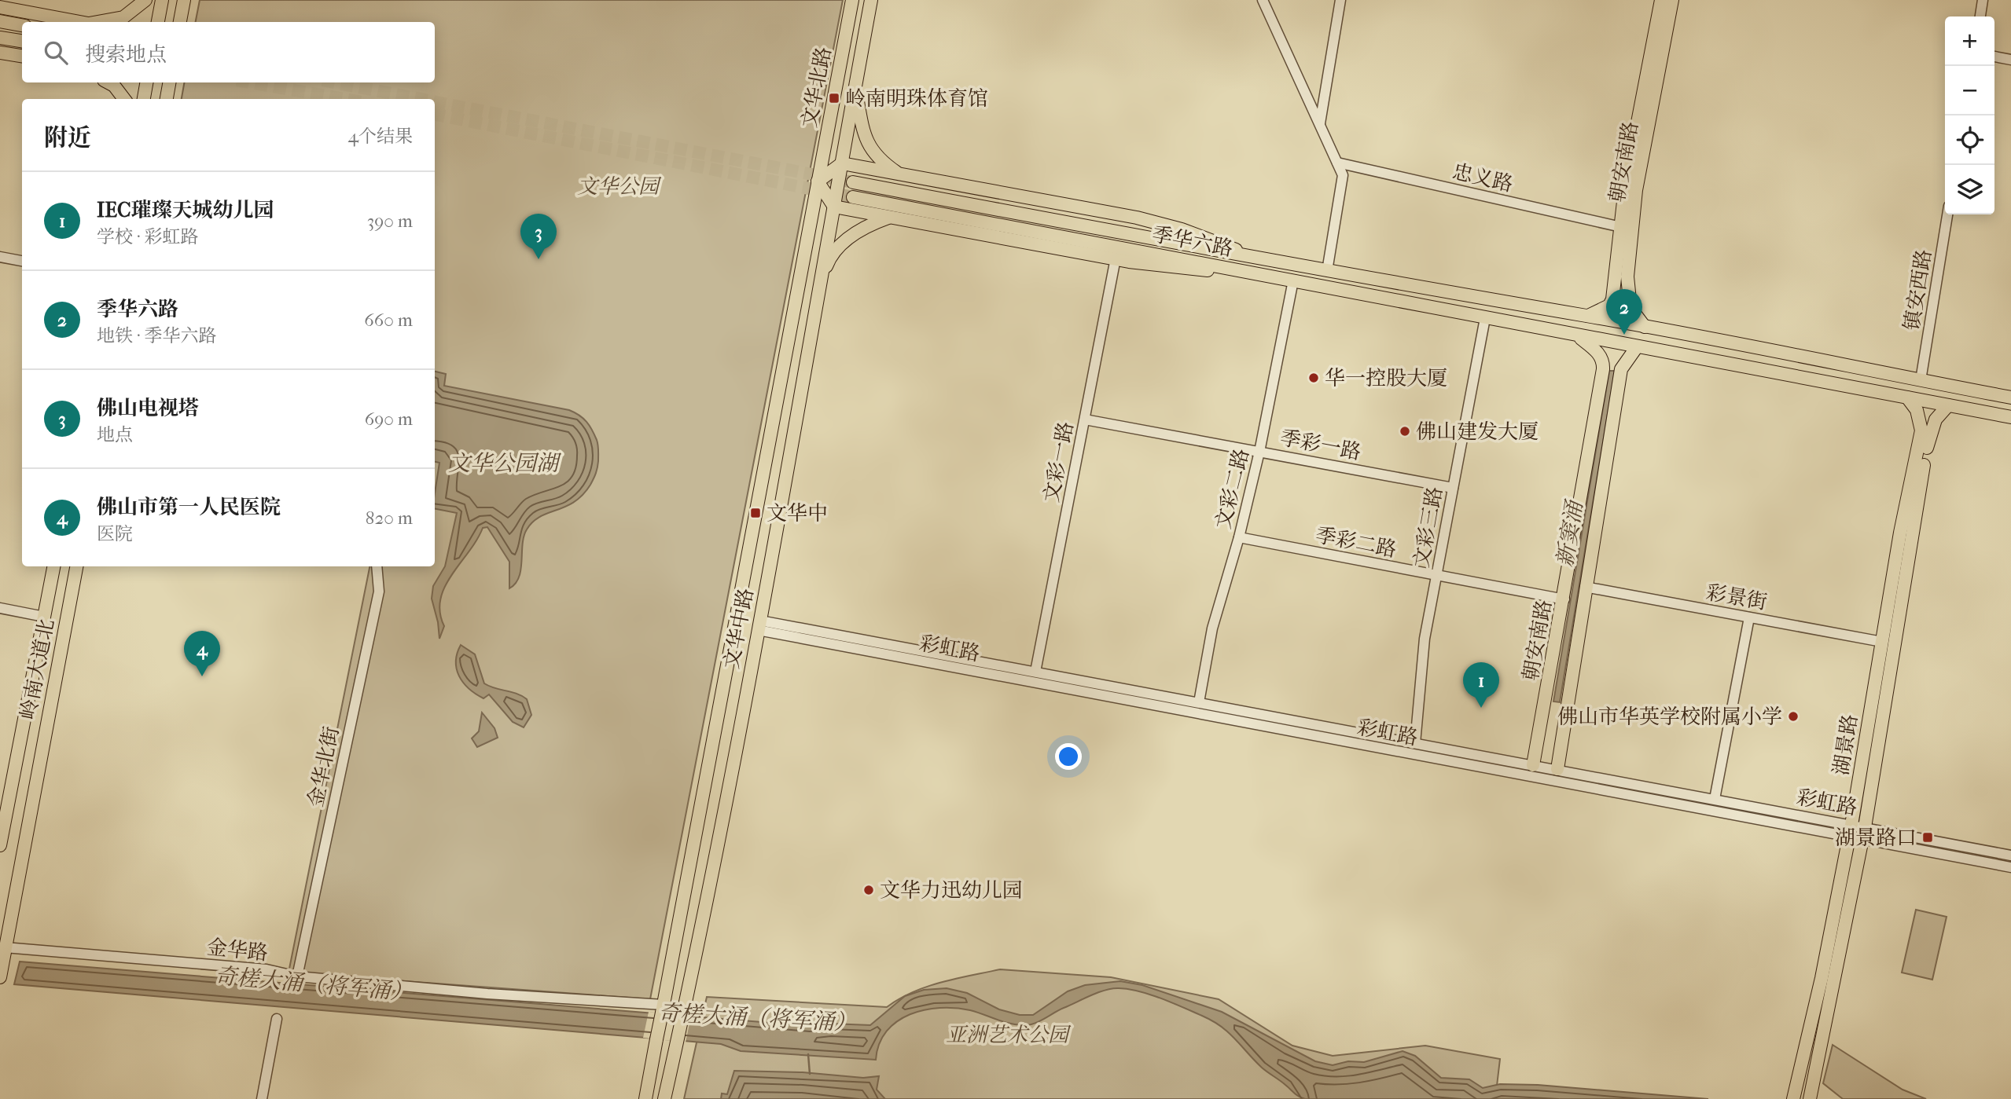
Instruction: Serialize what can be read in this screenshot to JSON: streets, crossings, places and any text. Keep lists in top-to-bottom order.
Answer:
{
  "streets": {
    "main road": [
      "文华北路",
      "朝安南路",
      "季华六路",
      "文华中路",
      "岭南大道北",
      "湖景路"
    ],
    "street": [
      "忠义路",
      "镇安西路",
      "季彩一路",
      "文彩一路",
      "文彩二路",
      "文彩三路",
      "季彩二路",
      "彩景街",
      "彩虹路",
      "金华北街",
      "金华路"
    ]
  },
  "crossings": [
    ["文华北路", "文华中路"],
    ["朝安南路", "忠义路"],
    ["朝安南路", "季华六路"],
    ["朝安南路", "季彩二路"],
    ["朝安南路", "彩景街"],
    ["朝安南路", "彩虹路"],
    ["季华六路", "镇安西路"],
    ["季华六路", "文彩二路"],
    ["季华六路", "文彩三路"],
    ["季华六路", "湖景路"],
    ["季彩一路", "文彩一路"],
    ["季彩一路", "文彩二路"],
    ["季彩一路", "文彩三路"],
    ["文彩一路", "彩虹路"],
    ["文彩二路", "季彩二路"],
    ["文彩二路", "彩虹路"],
    ["文彩三路", "季彩二路"],
    ["文彩三路", "彩虹路"],
    ["彩景街", "湖景路"],
    ["文华中路", "彩虹路"],
    ["文华中路", "金华路"],
    ["彩虹路", "湖景路"],
    ["岭南大道北", "金华路"],
    ["金华北街", "金华路"]
  ],
  "water": ["文华公园湖", "新窦涌", "奇槎大涌（将军涌）"],
  "parks": ["文华公园", "亚洲艺术公园"],
  "places": {
    "transit": ["岭南明珠体育馆", "文华中", "湖景路口"],
    "other": [
      "华一控股大厦",
      "佛山建发大厦",
      "佛山市华英学校附属小学",
      "文华力迅幼儿园"
    ]
  },
  "page": {
    "map_buttons": ["+", "−"],
    "search": "搜索地点",
    "heading": ["附近", "4个结果"],
    "list": [
      {
        "mark": "1",
        "name": "IEC璀璨天城幼儿园",
        "note": "学校 · 彩虹路",
        "value": "390 m"
      },
      {
        "mark": "2",
        "name": "季华六路",
        "note": "地铁 · 季华六路",
        "value": "660 m"
      },
      {
        "mark": "3",
        "name": "佛山电视塔",
        "note": "地点",
        "value": "690 m"
      },
      {
        "mark": "4",
        "name": "佛山市第一人民医院",
        "note": "医院",
        "value": "820 m"
      }
    ],
    "pins": [
      "3",
      "2",
      "4",
      "1"
    ]
  }
}
